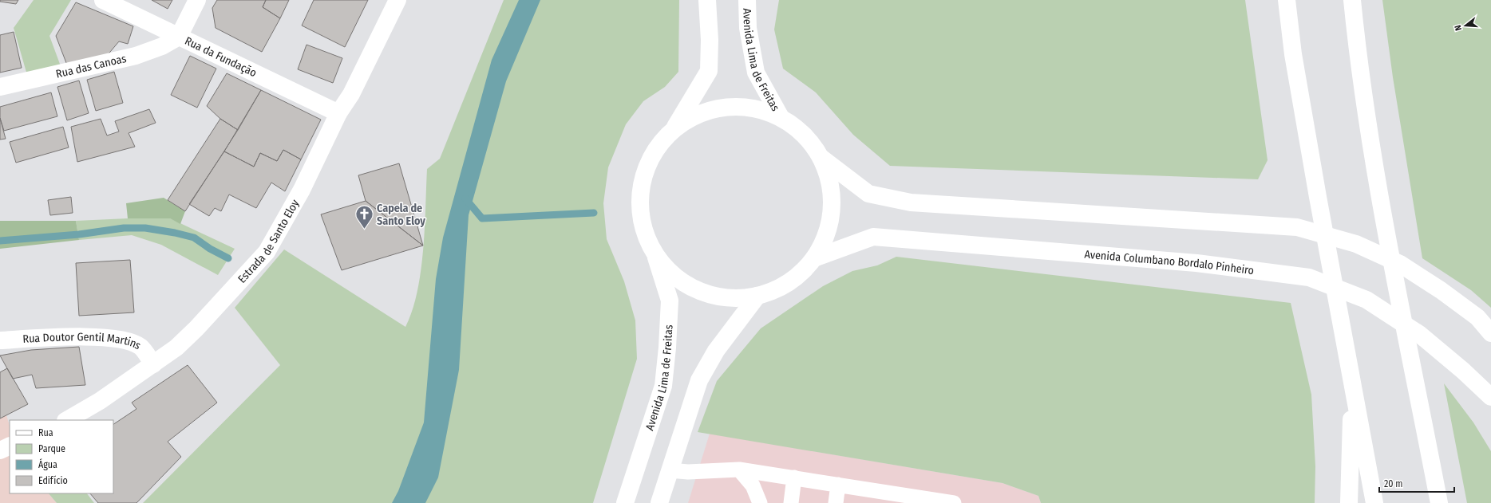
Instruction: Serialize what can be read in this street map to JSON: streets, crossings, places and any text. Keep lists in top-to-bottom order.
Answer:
{
  "streets": {
    "main road": [
      "Rua da Fundação",
      "Avenida Lima de Freitas",
      "Rua das Canoas",
      "Estrada de Santo Eloy",
      "Avenida Columbano Bordalo Pinheiro",
      "Rua Doutor Gentil Martins"
    ]
  },
  "crossings": [
    ["Rua da Fundação", "Rua das Canoas"],
    ["Rua da Fundação", "Estrada de Santo Eloy"],
    ["Estrada de Santo Eloy", "Rua Doutor Gentil Martins"]
  ],
  "places": {
    "church": ["Capela de Santo Eloy"]
  },
  "legend": [
    "Rua",
    "Parque",
    "Água",
    "Edifício"
  ],
  "scale_bar": "20 m",
  "north": "left"
}
